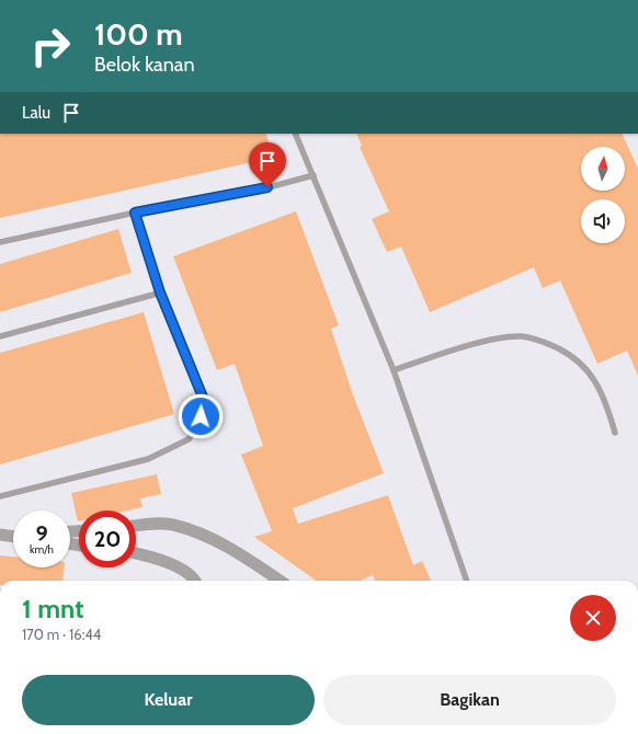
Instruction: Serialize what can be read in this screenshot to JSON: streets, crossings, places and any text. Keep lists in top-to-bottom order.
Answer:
{
  "north": "top",
  "page": {
    "turn": ["100 m", "Belok kanan"],
    "then": "Lalu",
    "speed": "9 km/h",
    "limit": "20",
    "heading": ["1 mnt", "170 m · 16:44"],
    "buttons": ["Keluar", "Bagikan"]
  }
}
